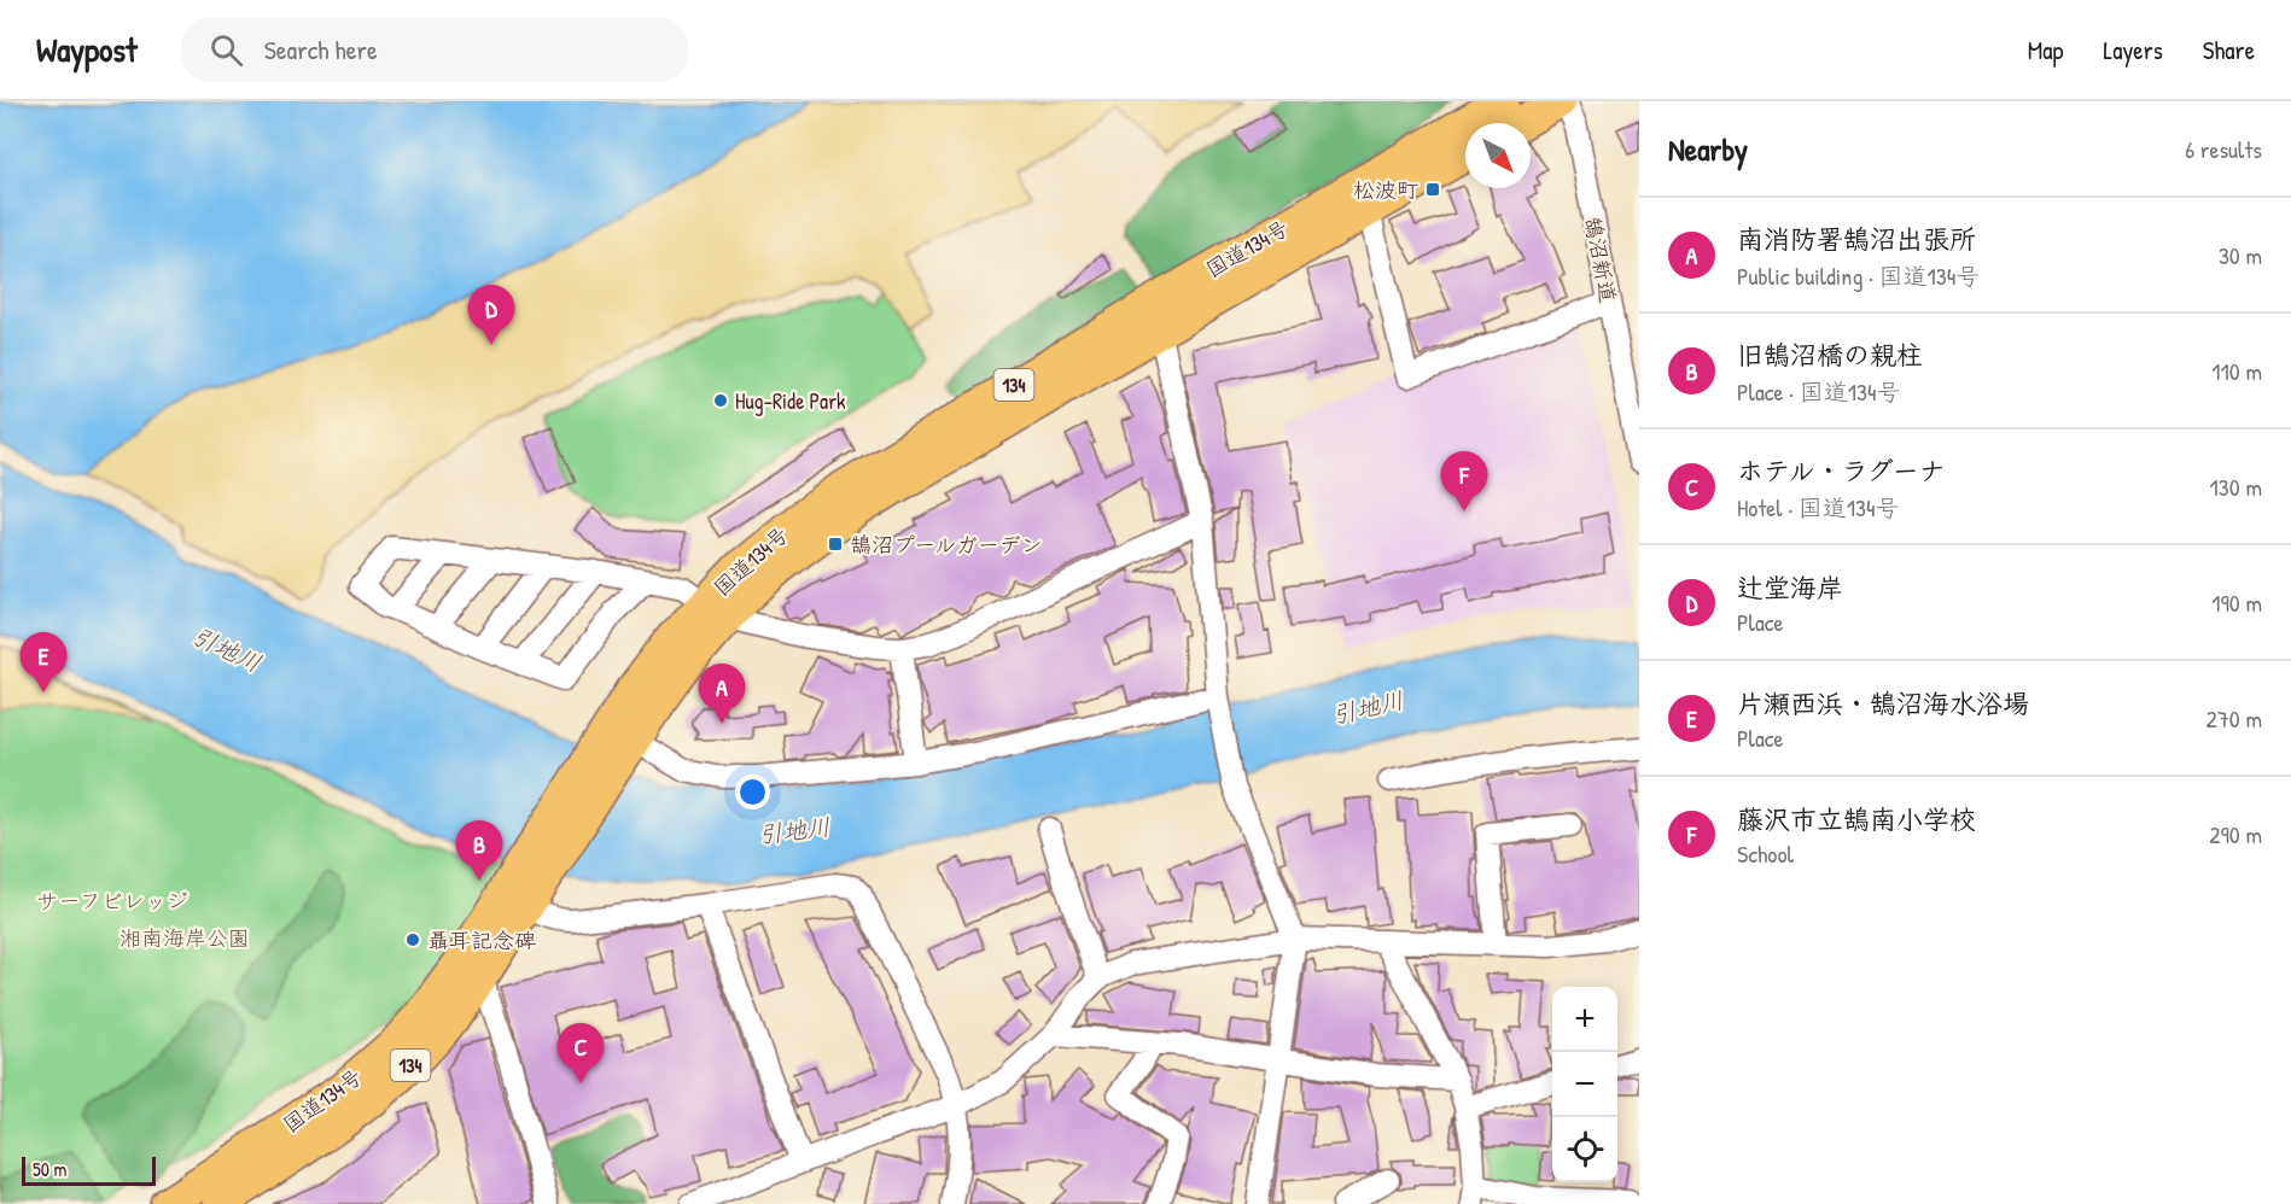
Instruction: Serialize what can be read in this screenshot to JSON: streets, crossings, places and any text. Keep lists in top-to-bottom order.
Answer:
{
  "streets": {
    "highway": ["国道134号", "134"],
    "street": ["鵠沼新道"]
  },
  "water": ["引地川"],
  "parks": ["サーフビレッジ", "湘南海岸公園"],
  "places": {
    "transit": ["松波町", "鵠沼プールガーデン"],
    "other": ["Hug-Ride Park", "聶耳記念碑"]
  },
  "scale_bar": "50 m",
  "north": "bottom right",
  "page": {
    "header": "Waypost",
    "search": "Search here",
    "nav": ["Map", "Layers", "Share"],
    "heading": ["Nearby", "6 results"],
    "list": [
      {
        "mark": "A",
        "name": "南消防署鵠沼出張所",
        "note": "Public building · 国道134号",
        "value": "30 m"
      },
      {
        "mark": "B",
        "name": "旧鵠沼橋の親柱",
        "note": "Place · 国道134号",
        "value": "110 m"
      },
      {
        "mark": "C",
        "name": "ホテル・ラグーナ",
        "note": "Hotel · 国道134号",
        "value": "130 m"
      },
      {
        "mark": "D",
        "name": "辻堂海岸",
        "note": "Place",
        "value": "190 m"
      },
      {
        "mark": "E",
        "name": "片瀬西浜・鵠沼海水浴場",
        "note": "Place",
        "value": "270 m"
      },
      {
        "mark": "F",
        "name": "藤沢市立鵠南小学校",
        "note": "School",
        "value": "290 m"
      }
    ],
    "pins": [
      "D",
      "F",
      "E",
      "A",
      "B",
      "C"
    ],
    "map_buttons": ["+", "−"],
    "scale": "50 m"
  }
}
